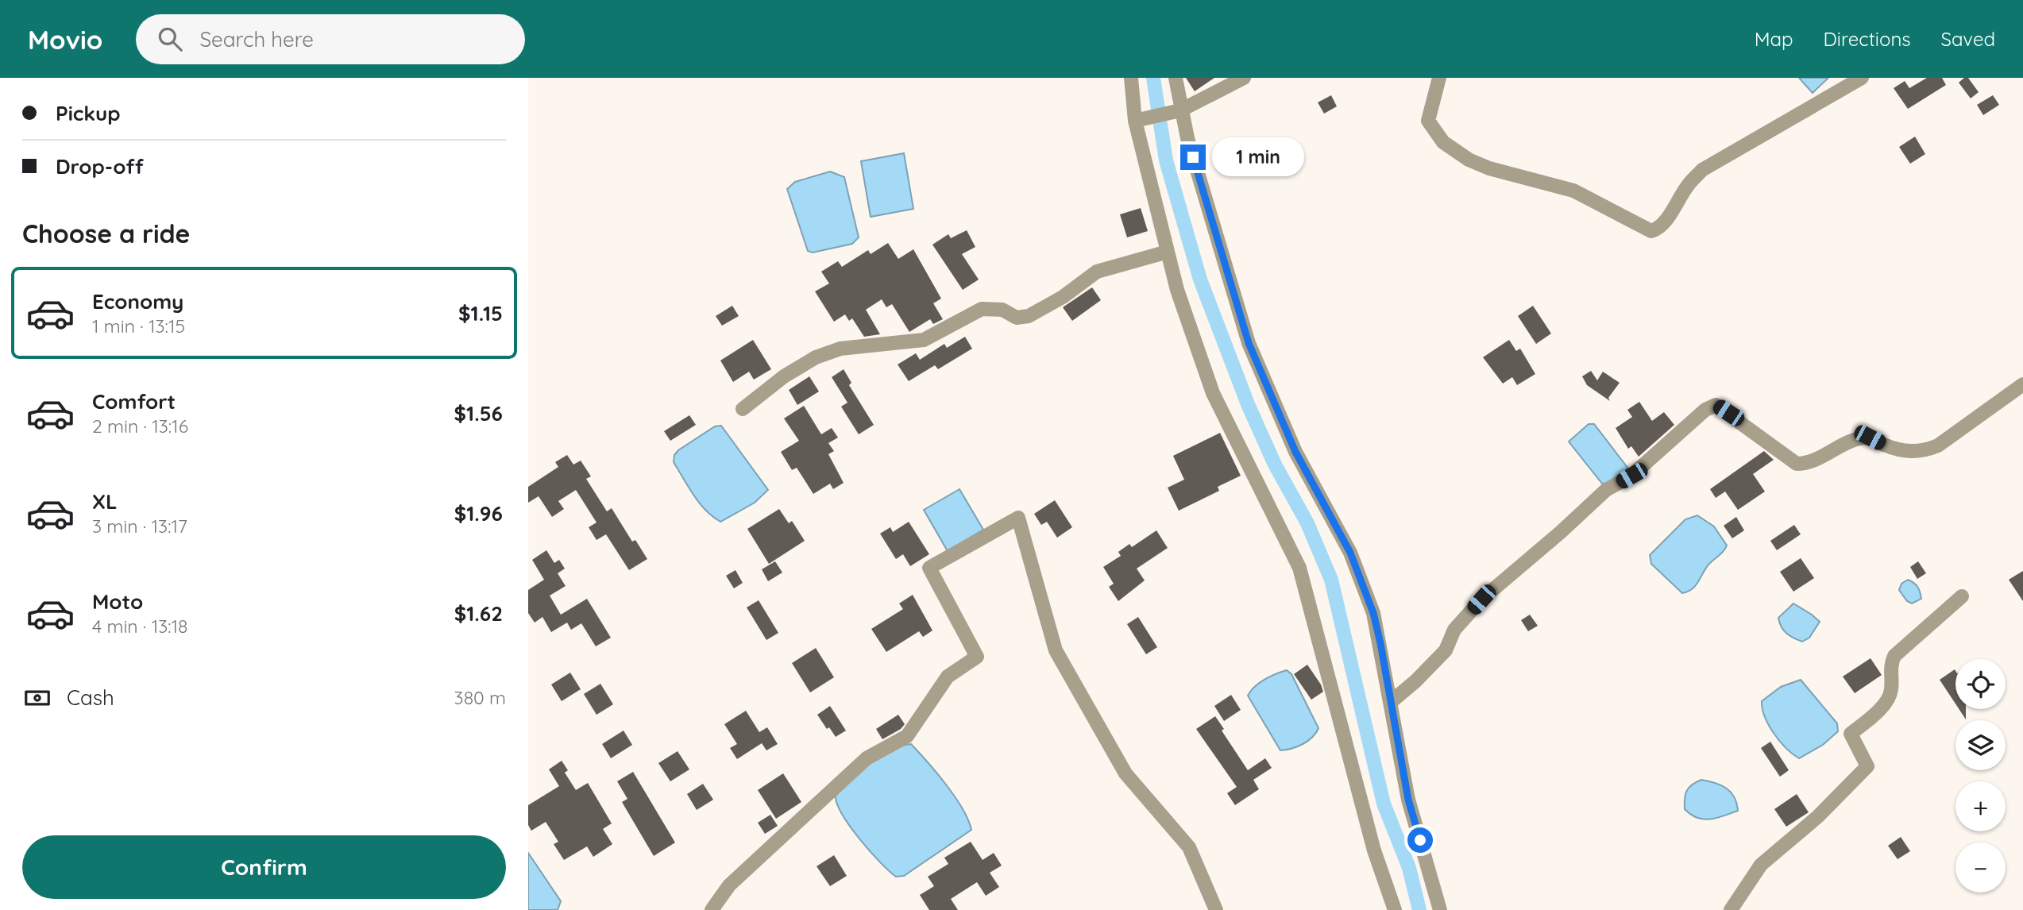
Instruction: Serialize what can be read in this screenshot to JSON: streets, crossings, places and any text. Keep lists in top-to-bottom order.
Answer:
{
  "page": {
    "header": "Movio",
    "search": "Search here",
    "nav": ["Map", "Directions", "Saved"],
    "banner": ["Pickup", "Drop-off"],
    "bubble": "1 min",
    "heading": "Choose a ride",
    "list": [
      {
        "name": "Economy",
        "note": "1 min · 13:15",
        "value": "$1.15"
      },
      {
        "name": "Comfort",
        "note": "2 min · 13:16",
        "value": "$1.56"
      },
      {
        "name": "XL",
        "note": "3 min · 13:17",
        "value": "$1.96"
      },
      {
        "name": "Moto",
        "note": "4 min · 13:18",
        "value": "$1.62"
      }
    ],
    "map_buttons": ["+", "−"],
    "pay": ["Cash", "380 m"],
    "buttons": "Confirm"
  }
}
